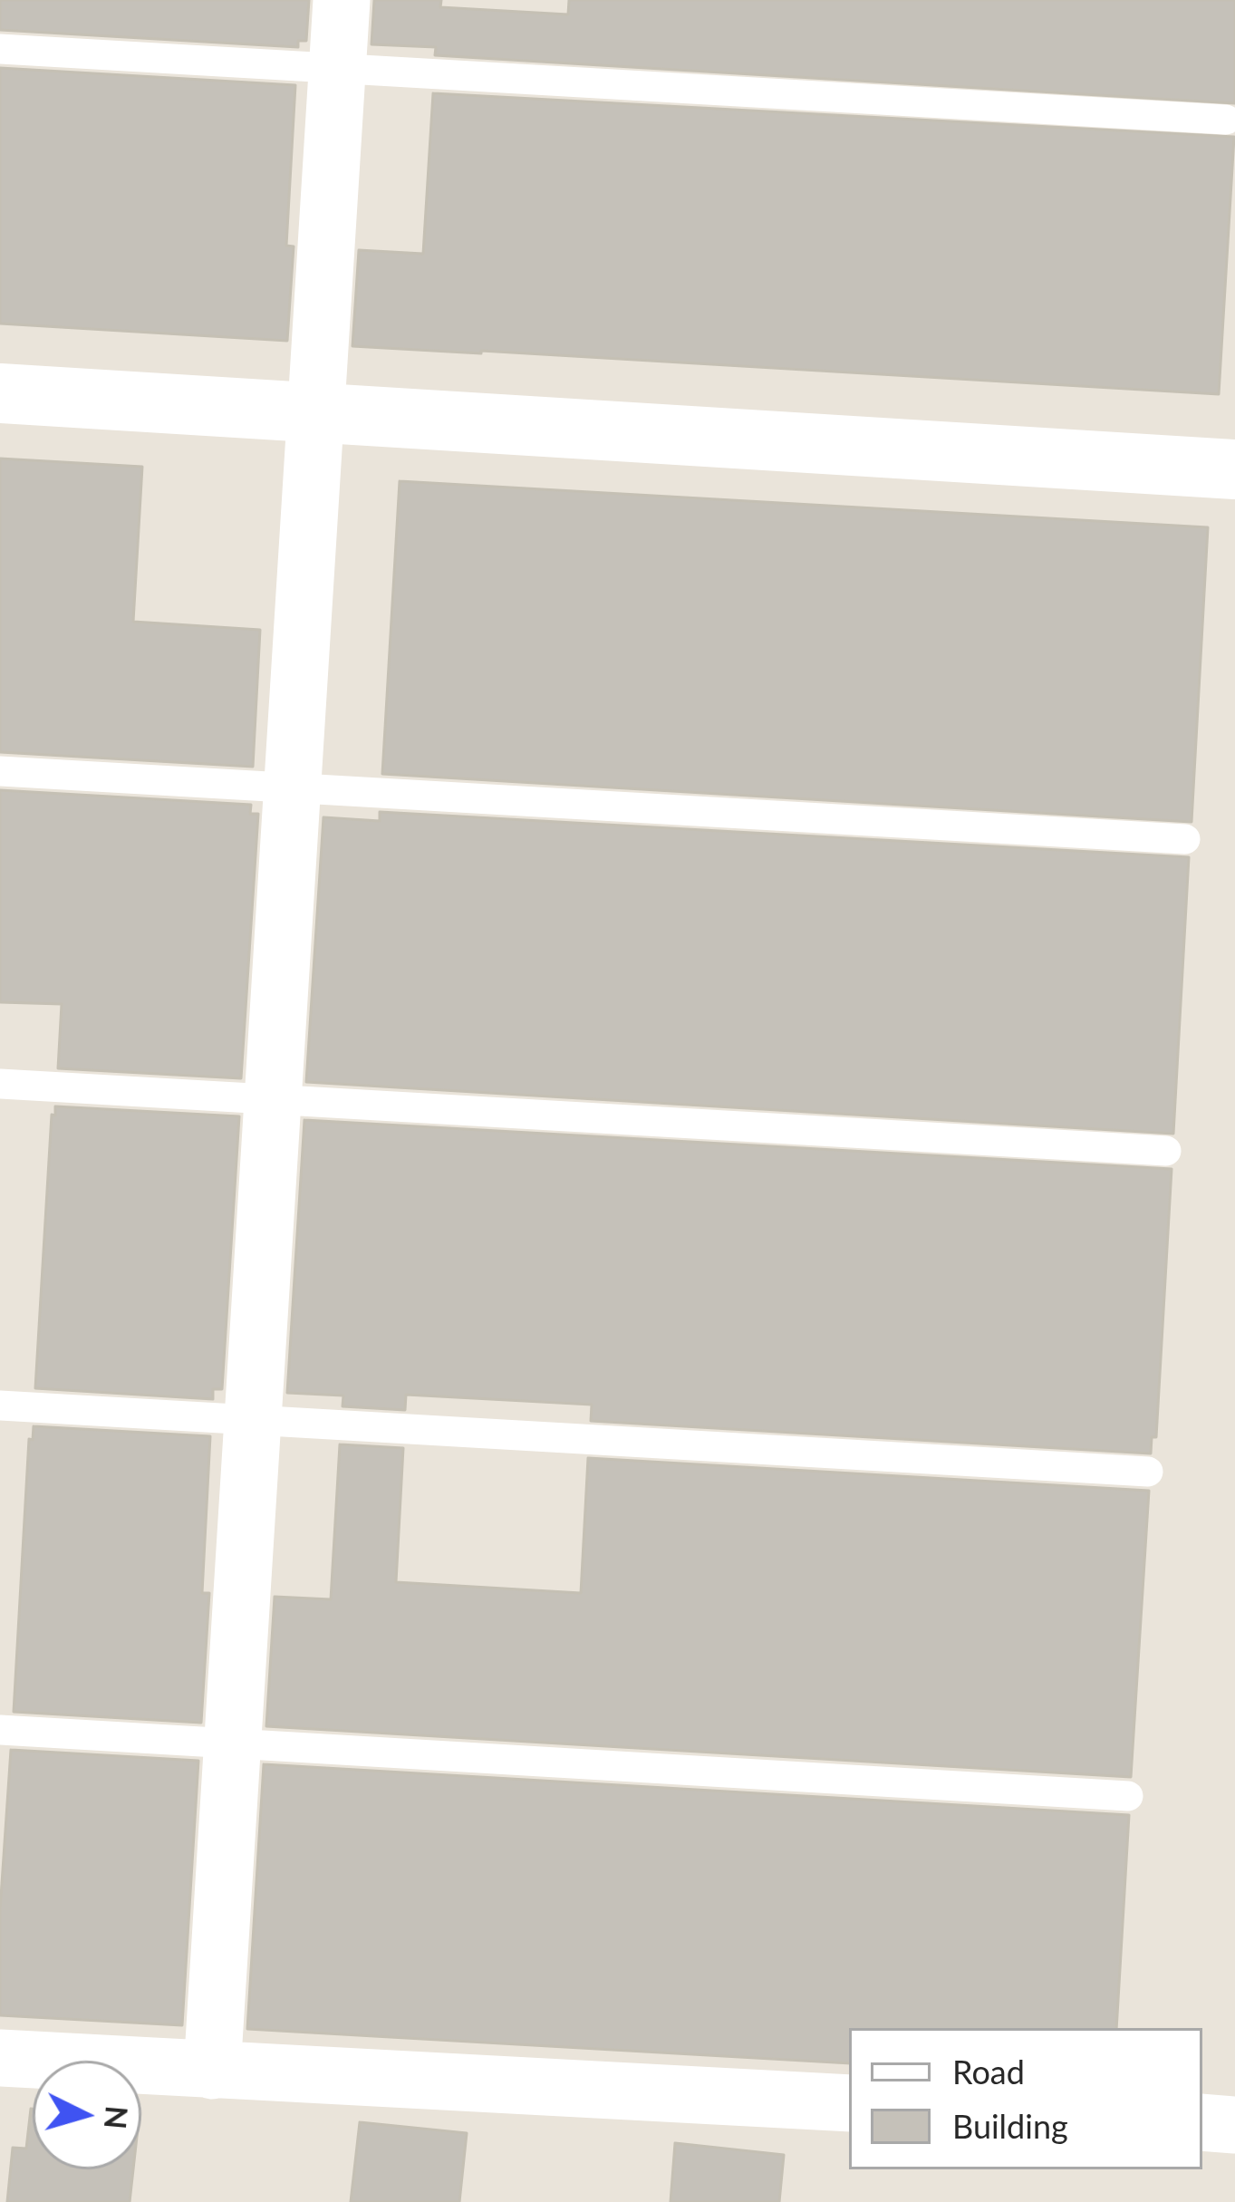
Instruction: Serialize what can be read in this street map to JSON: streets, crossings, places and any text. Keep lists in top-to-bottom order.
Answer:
{
  "legend": ["Road", "Building"],
  "north": "right"
}
